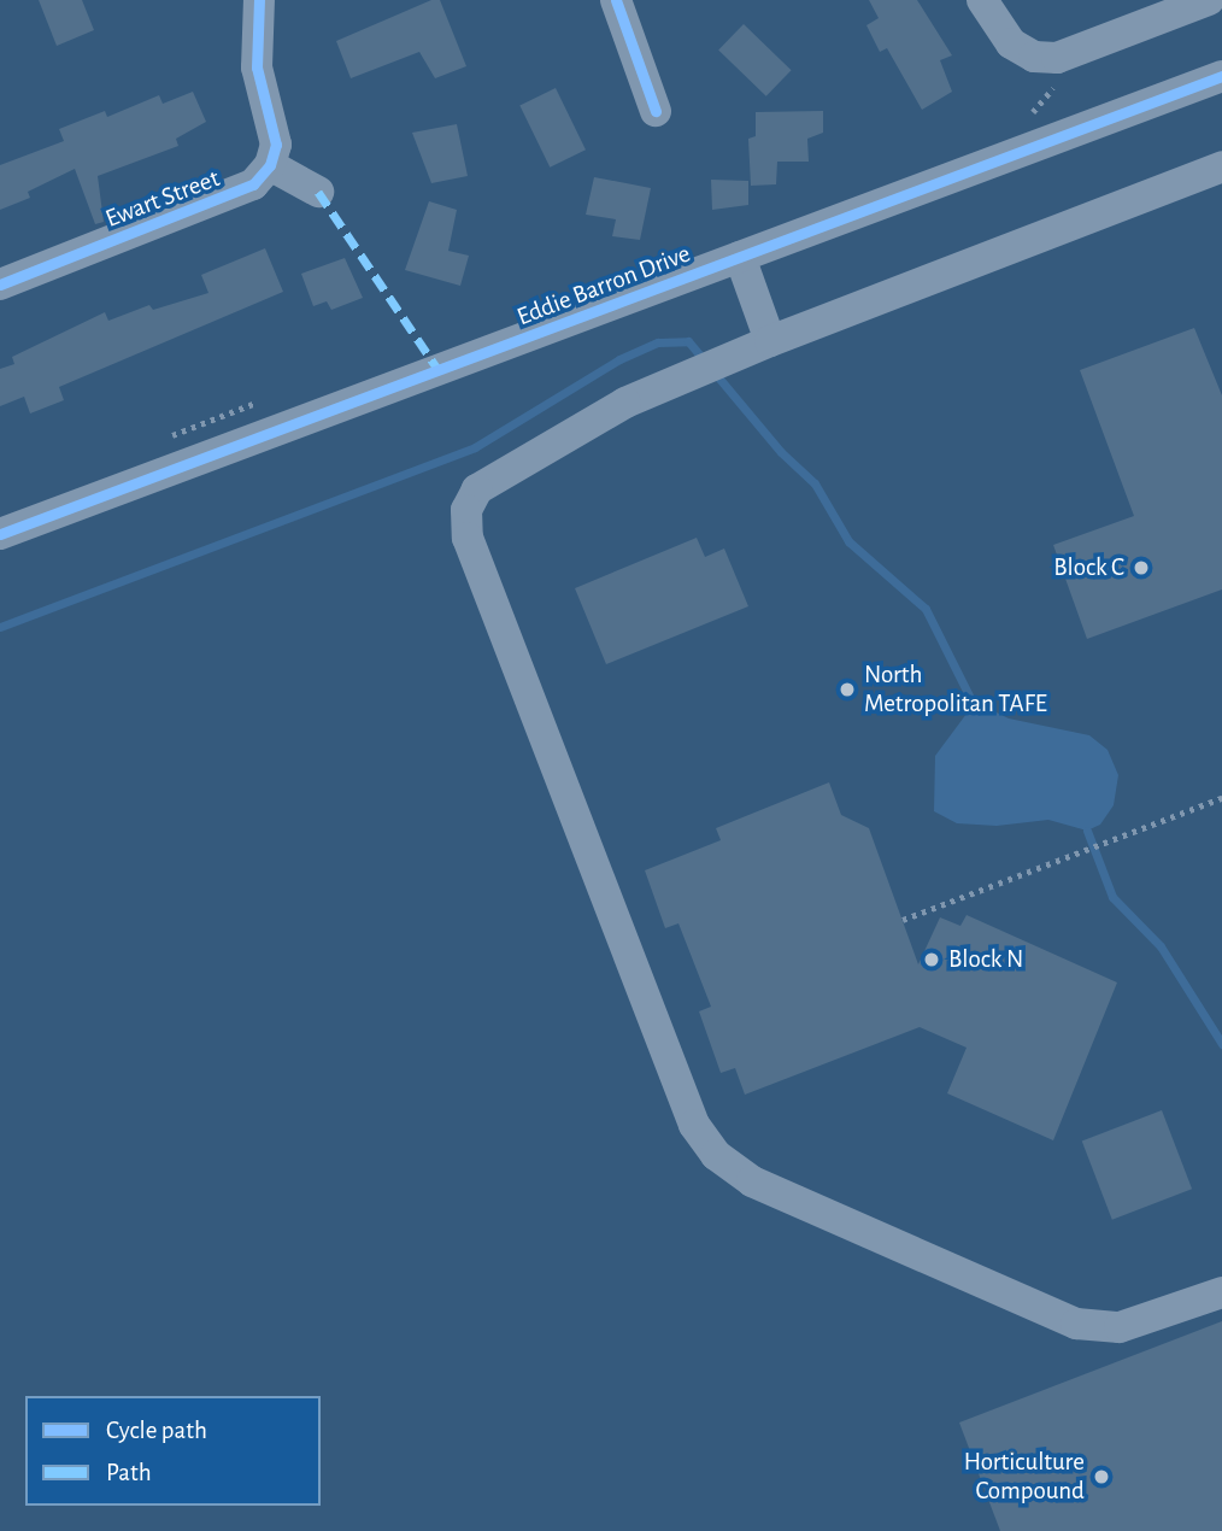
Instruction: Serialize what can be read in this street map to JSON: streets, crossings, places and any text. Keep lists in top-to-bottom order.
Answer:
{
  "streets": {
    "street": ["Ewart Street", "Eddie Barron Drive"]
  },
  "places": [
    "Block C",
    "North Metropolitan TAFE",
    "Block N",
    "Horticulture Compound"
  ],
  "legend": ["Cycle path", "Path"]
}
